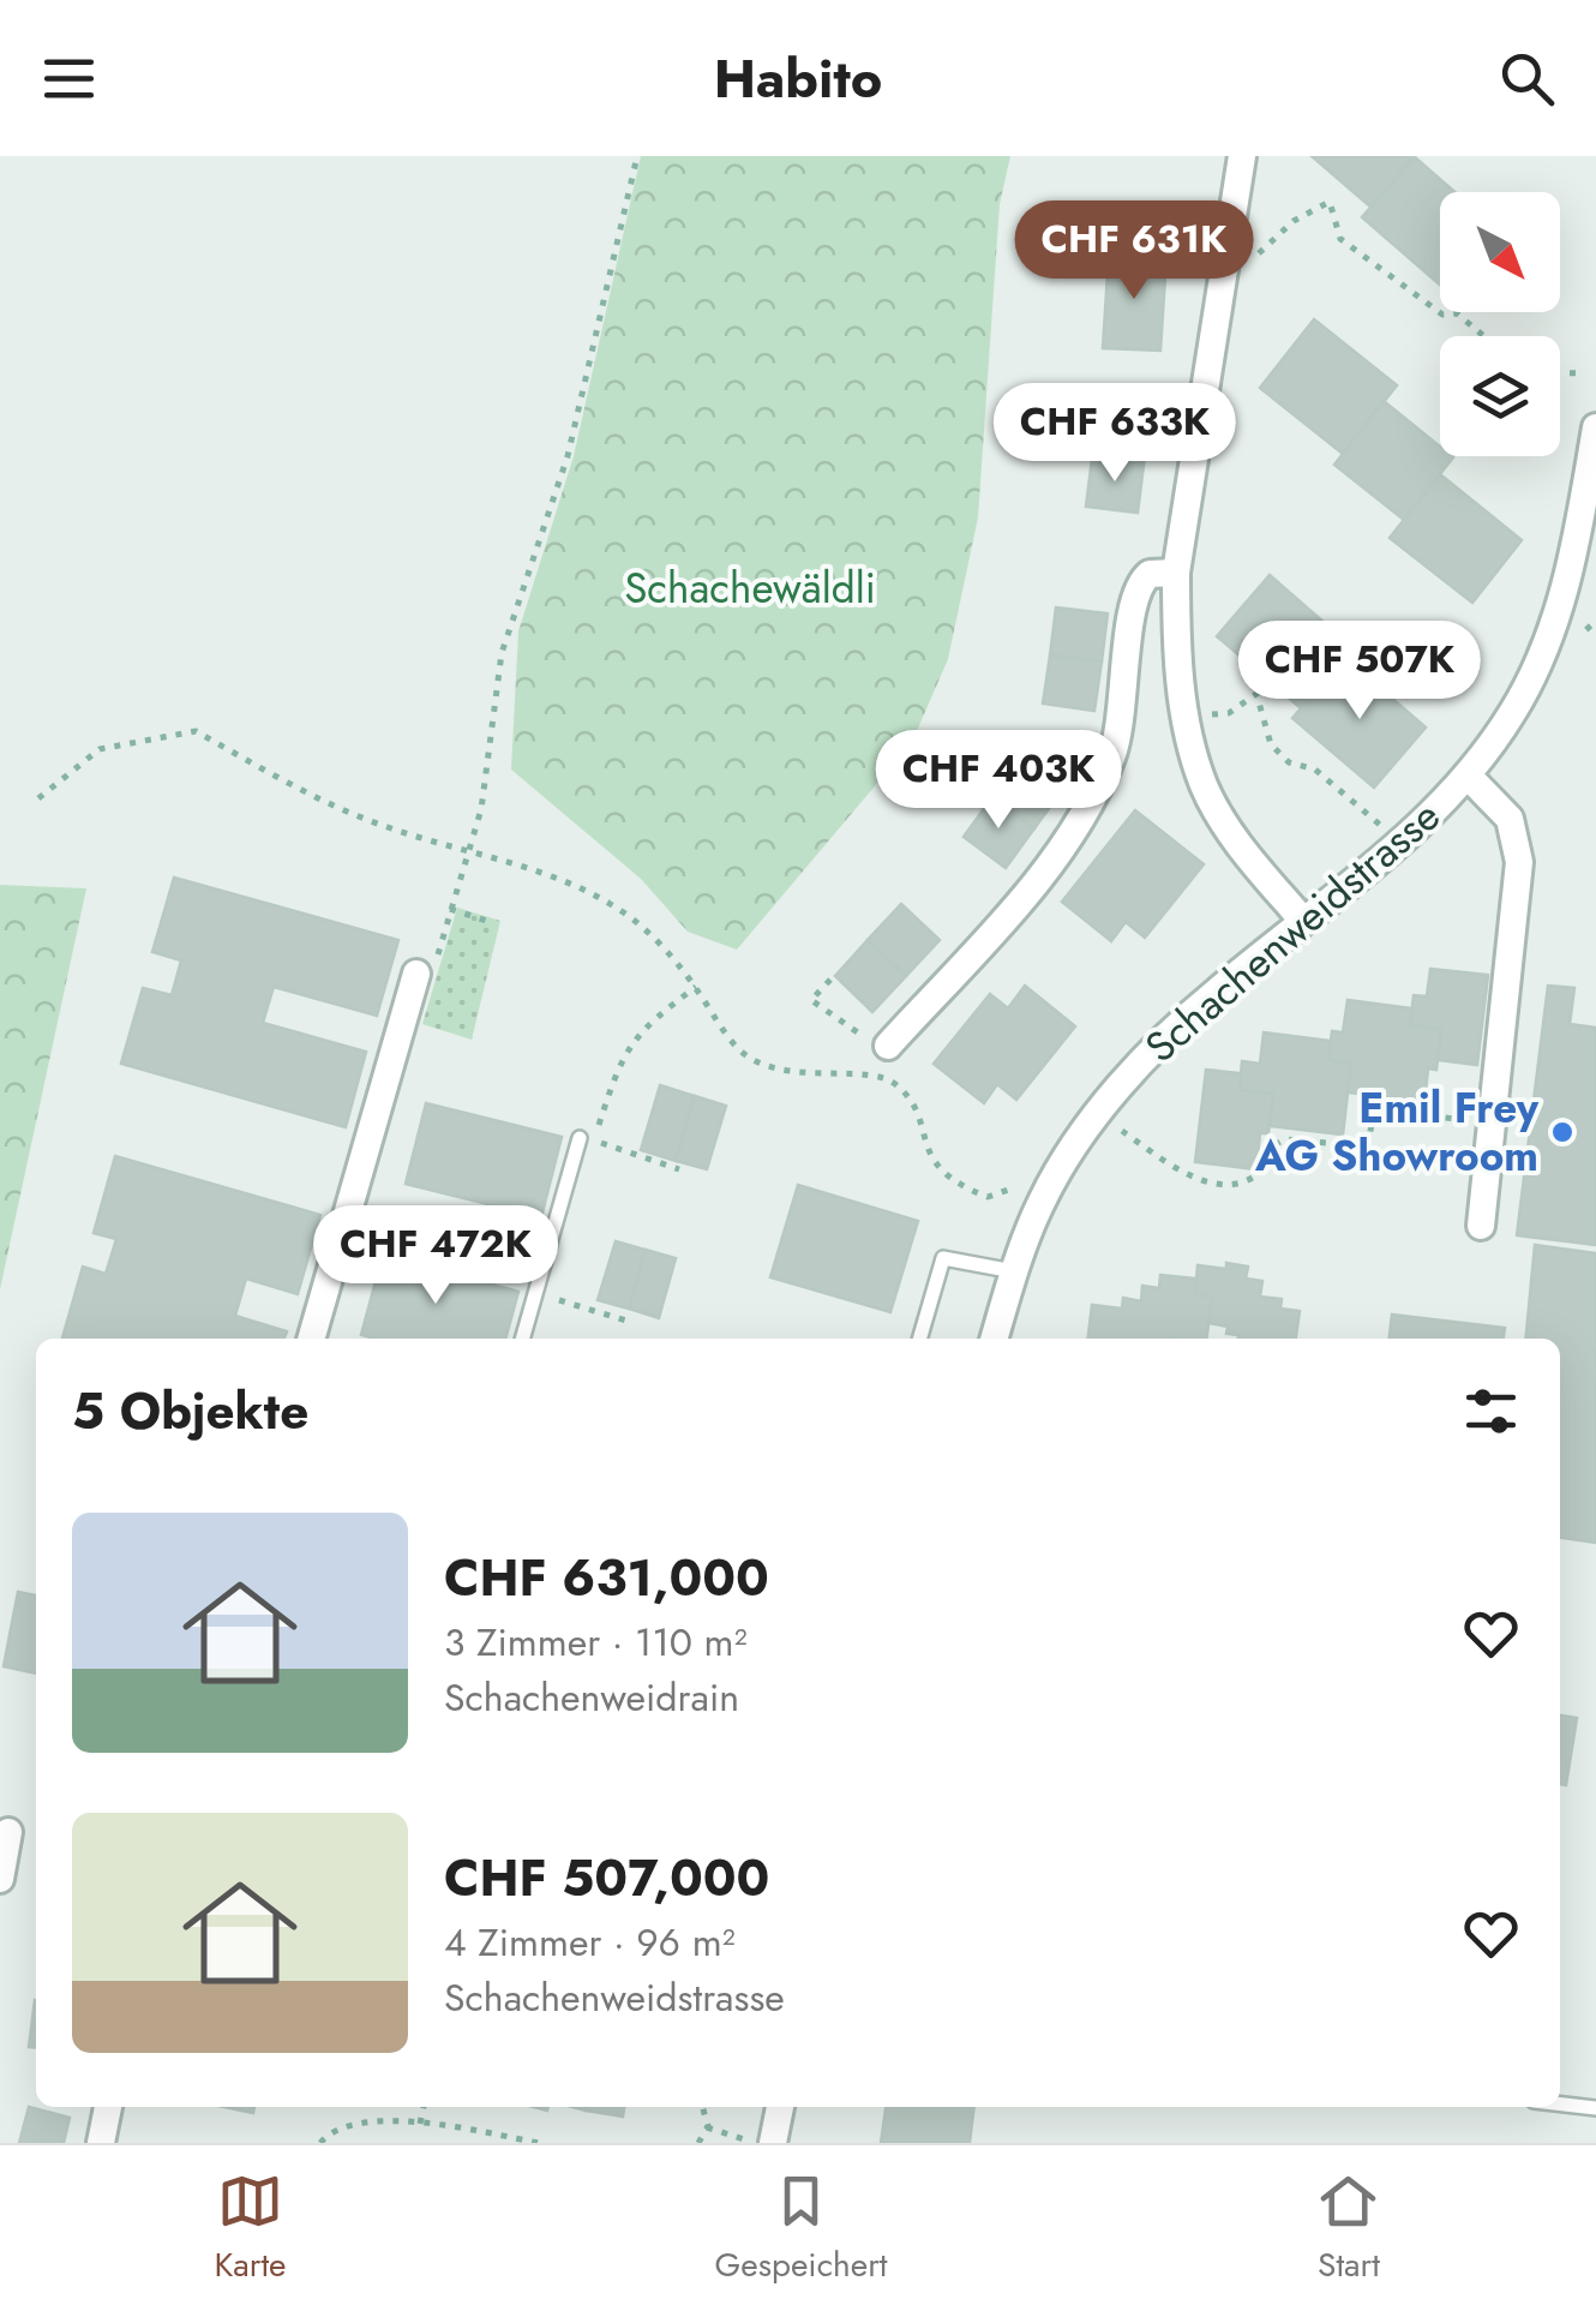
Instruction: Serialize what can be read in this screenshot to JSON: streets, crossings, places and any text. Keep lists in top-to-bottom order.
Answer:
{
  "streets": {
    "street": ["Schachenweidstrasse"]
  },
  "parks": ["Schachewäldli"],
  "places": ["Emil Frey AG Showroom"],
  "north": "bottom right",
  "page": {
    "header": "Habito",
    "price": [
      "CHF 631K",
      "CHF 633K",
      "CHF 507K",
      "CHF 403K",
      "CHF 472K"
    ],
    "heading": "5 Objekte",
    "list": [
      {
        "name": "CHF 631,000",
        "note": "3 Zimmer · 110 m² · Schachenweidrain"
      },
      {
        "name": "CHF 507,000",
        "note": "4 Zimmer · 96 m² · Schachenweidstrasse"
      }
    ],
    "tabs": ["Karte", "Gespeichert", "Start"]
  }
}
